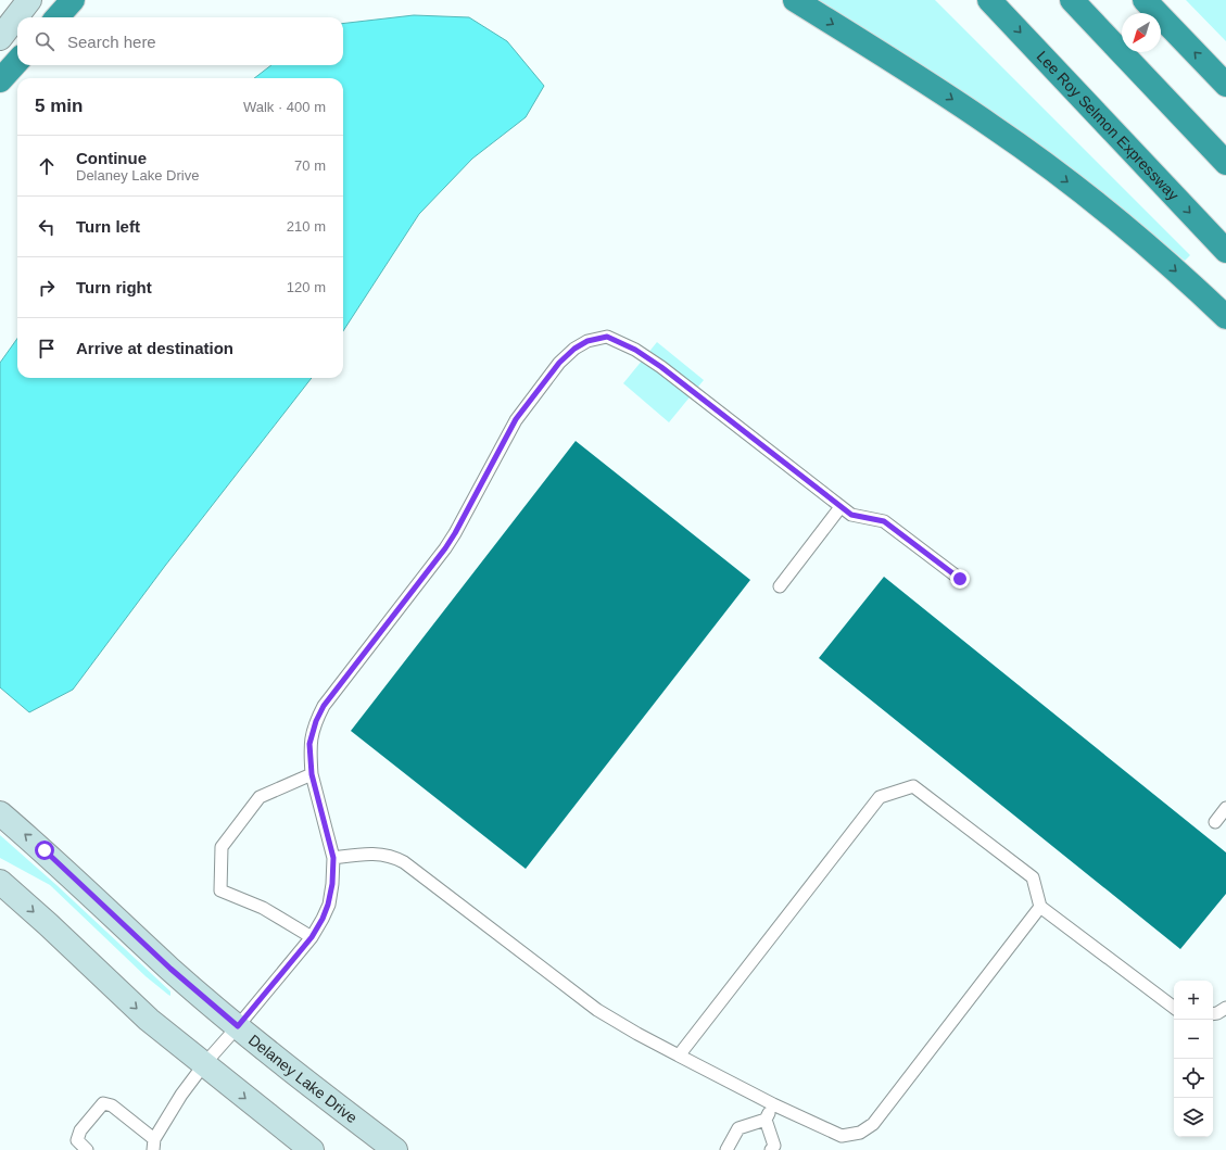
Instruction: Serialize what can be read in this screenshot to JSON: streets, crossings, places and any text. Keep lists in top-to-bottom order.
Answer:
{
  "streets": {
    "highway": ["Lee Roy Selmon Expressway"],
    "street": ["Delaney Lake Drive"]
  },
  "north": "bottom left",
  "page": {
    "search": "Search here",
    "heading": ["5 min", "Walk · 400 m"],
    "list": [
      ["Continue", "Delaney Lake Drive", "70 m"],
      ["Turn left", "210 m"],
      ["Turn right", "120 m"],
      "Arrive at destination"
    ],
    "map_buttons": ["+", "−"]
  }
}
